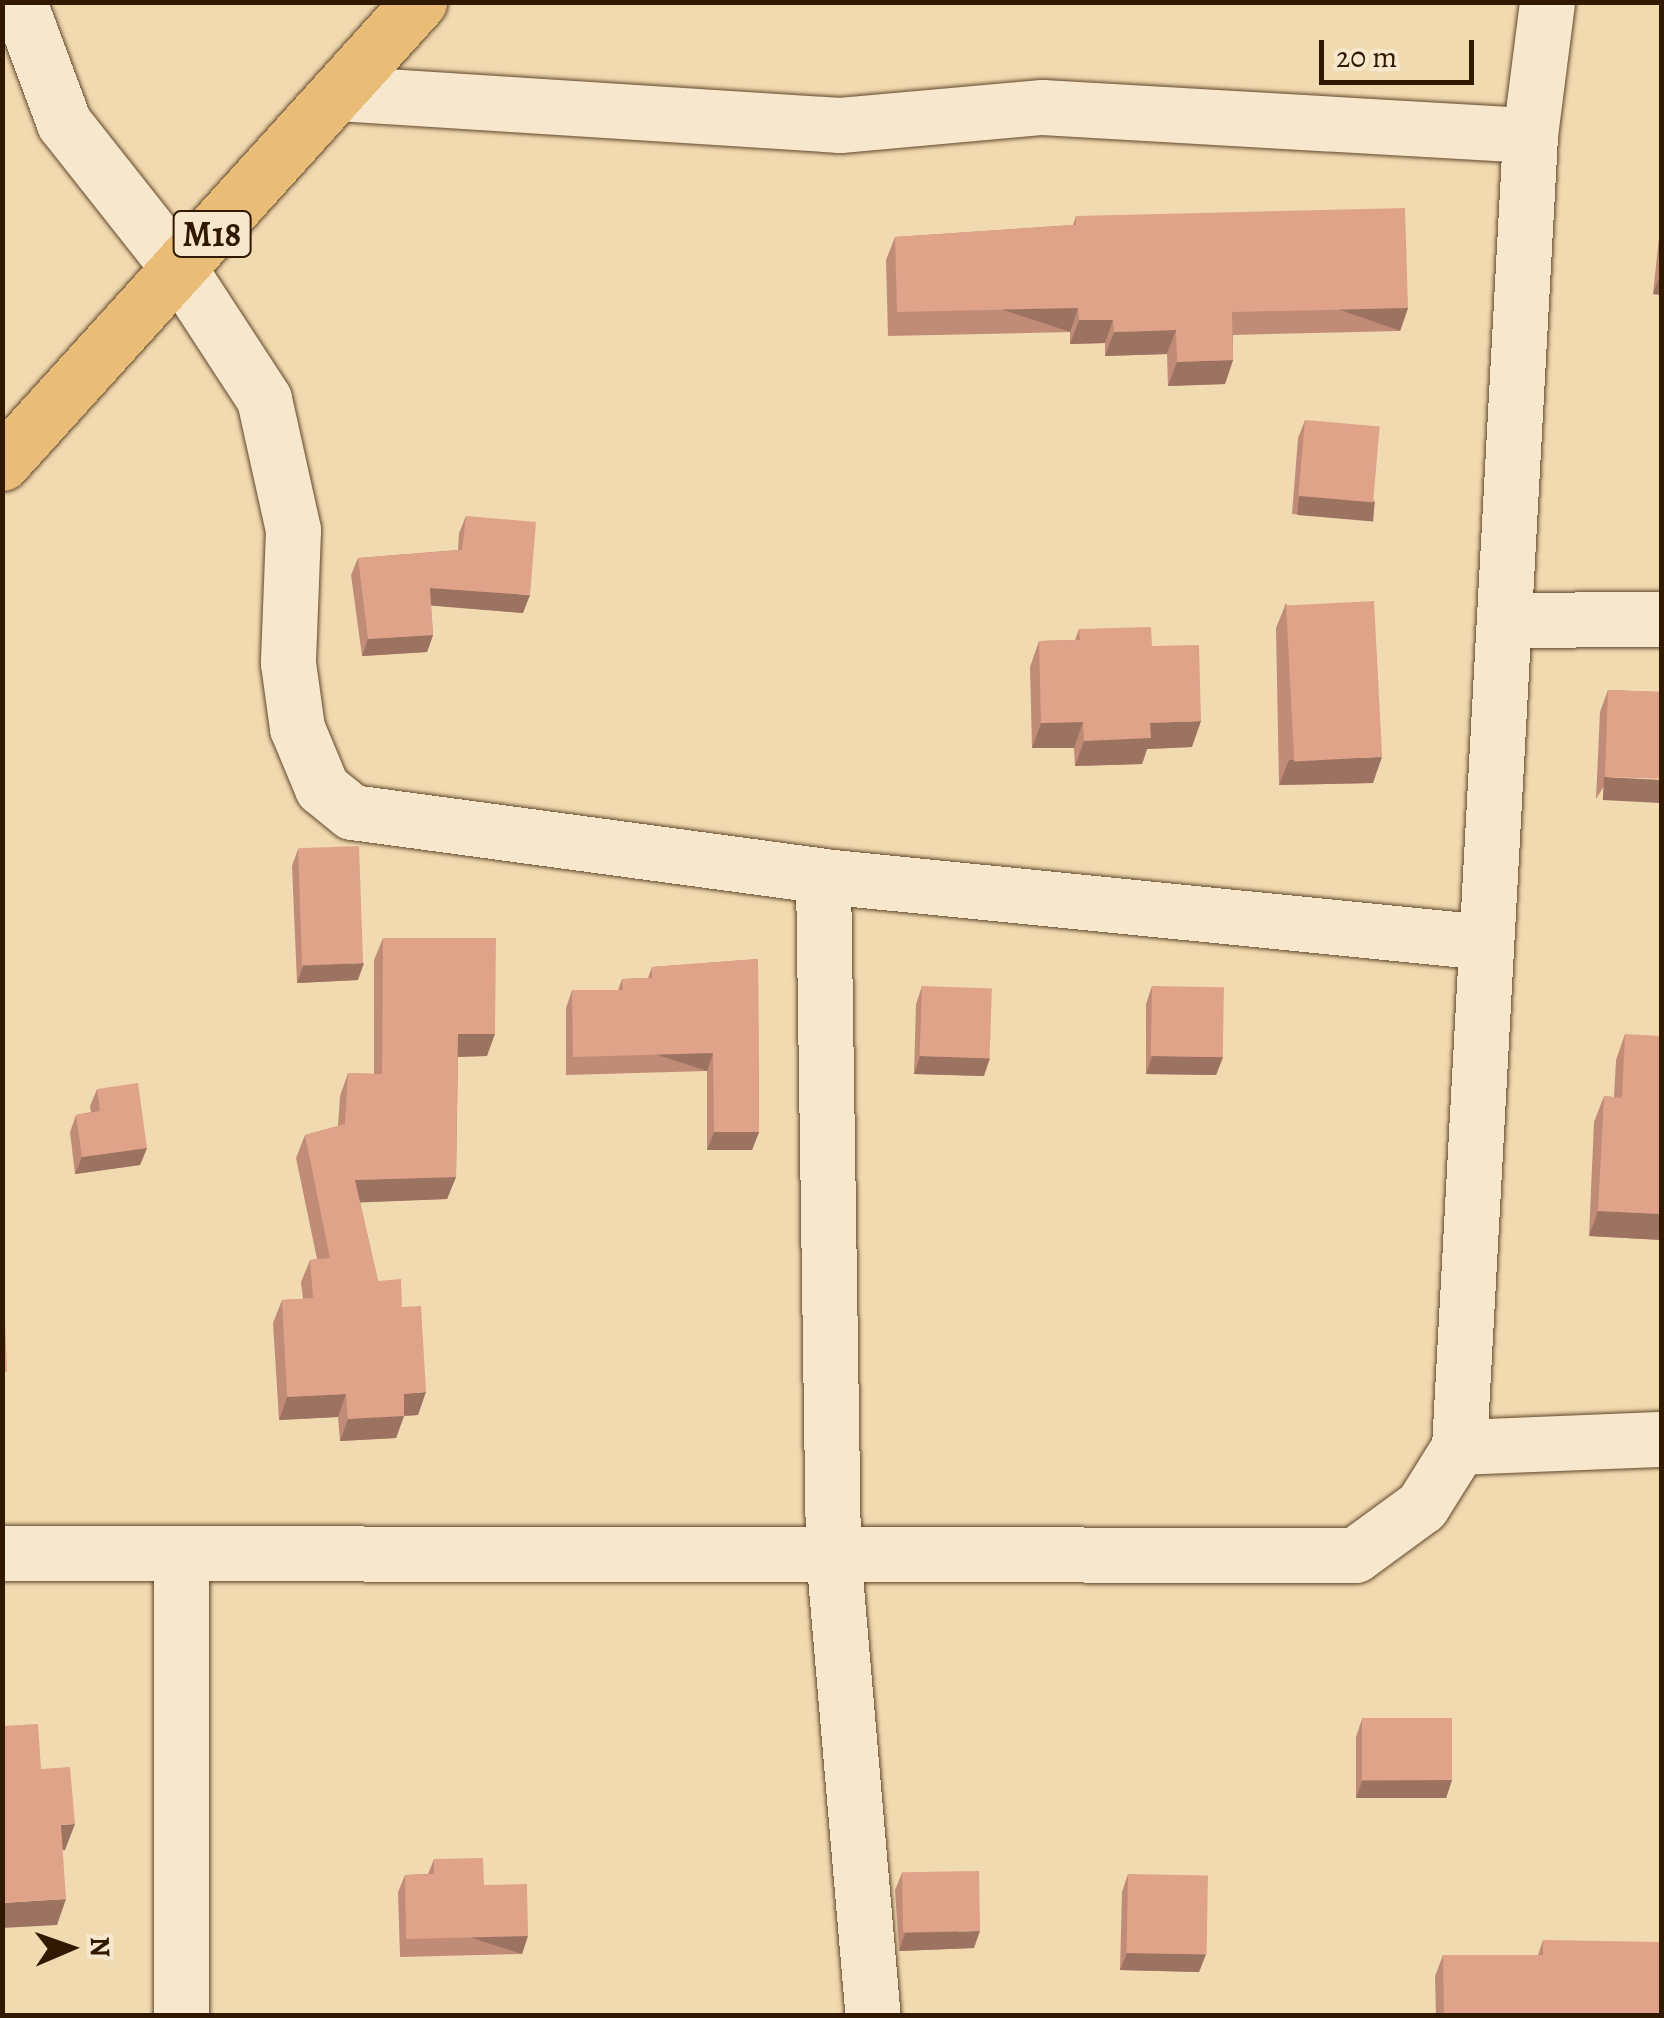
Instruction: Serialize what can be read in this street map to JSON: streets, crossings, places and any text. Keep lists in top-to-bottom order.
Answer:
{
  "streets": {
    "main road": ["M18"]
  },
  "scale_bar": "20 m",
  "north": "right"
}
